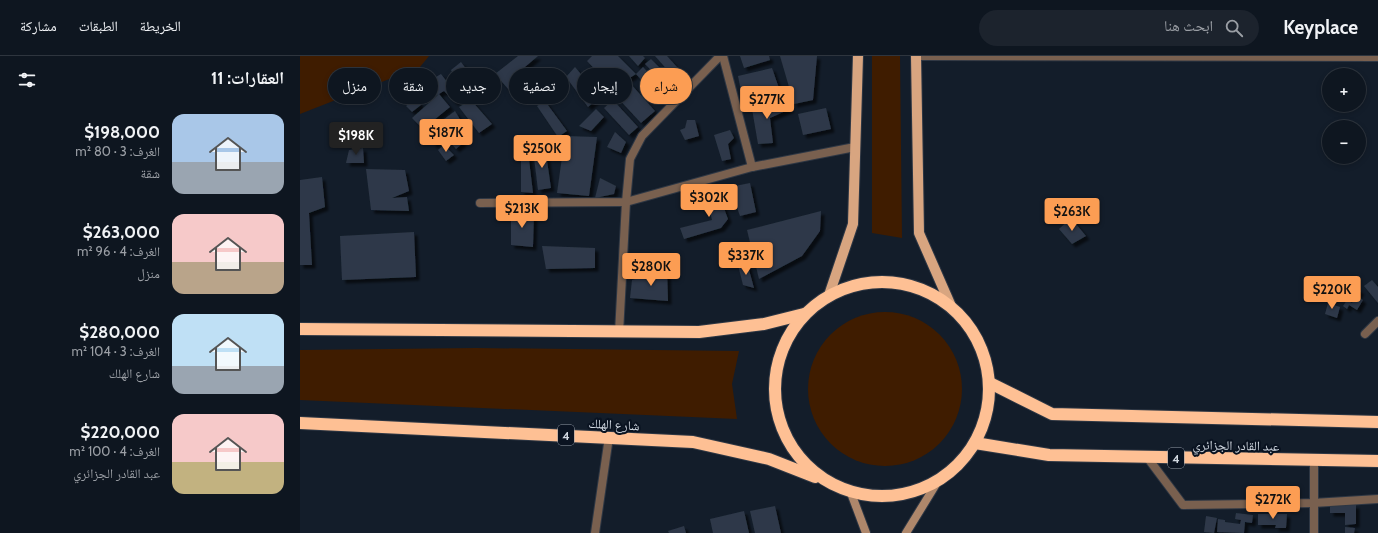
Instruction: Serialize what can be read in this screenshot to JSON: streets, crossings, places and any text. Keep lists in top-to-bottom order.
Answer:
{
  "streets": {
    "highway": ["شارع الهلك", "4", "عبد القادر الجزائري"]
  },
  "crossings": [
    ["شارع الهلك", "عبد القادر الجزائري"]
  ],
  "page": {
    "header": "Keyplace",
    "search": "ابحث هنا",
    "nav": ["الخريطة", "الطبقات", "مشاركة"],
    "heading": "العقارات: 11",
    "map_buttons": ["+", "−"],
    "chip": [
      "شراء",
      "إيجار",
      "تصفية",
      "جديد",
      "شقة",
      "منزل"
    ],
    "price": [
      "$277K",
      "$187K",
      "$198K",
      "$250K",
      "$302K",
      "$213K",
      "$263K",
      "$337K",
      "$280K",
      "$220K",
      "$272K"
    ],
    "list": [
      {
        "name": "$198,000",
        "note": "الغرف: 3 · 80 m² · شقة"
      },
      {
        "name": "$263,000",
        "note": "الغرف: 4 · 96 m² · منزل"
      },
      {
        "name": "$280,000",
        "note": "الغرف: 3 · 104 m² · شارع الهلك"
      },
      {
        "name": "$220,000",
        "note": "الغرف: 4 · 100 m² · عبد القادر الجزائري"
      }
    ]
  }
}
